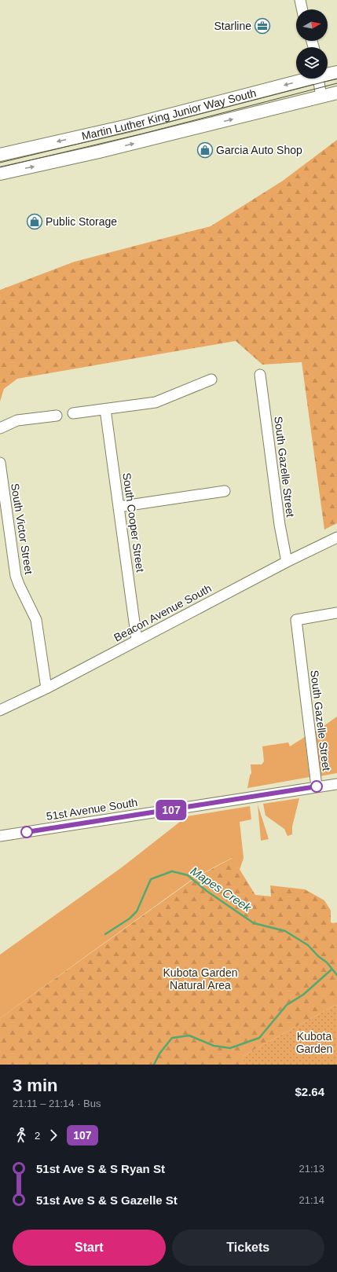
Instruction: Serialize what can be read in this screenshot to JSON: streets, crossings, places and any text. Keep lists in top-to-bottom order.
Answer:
{
  "streets": {
    "main road": ["Martin Luther King Junior Way South"],
    "street": [
      "South Gazelle Street",
      "South Cooper Street",
      "South Victor Street",
      "Beacon Avenue South",
      "51st Avenue South"
    ]
  },
  "crossings": [
    ["South Gazelle Street", "Beacon Avenue South"],
    ["South Gazelle Street", "51st Avenue South"],
    ["South Cooper Street", "Beacon Avenue South"],
    ["South Victor Street", "Beacon Avenue South"]
  ],
  "water": ["Mapes Creek"],
  "parks": ["Kubota Garden Natural Area", "Kubota Garden"],
  "places": {
    "office": ["Starline"],
    "shop": ["Garcia Auto Shop", "Public Storage"]
  },
  "lines": ["bus line 107"],
  "north": "right",
  "page": {
    "on_map": "107",
    "heading": ["3 min", "21:11 – 21:14 · Bus", "$2.64"],
    "legs": ["2", "107"],
    "list": [
      {
        "name": "51st Ave S & S Ryan St",
        "value": "21:13"
      },
      {
        "name": "51st Ave S & S Gazelle St",
        "value": "21:14"
      }
    ],
    "buttons": ["Start", "Tickets"]
  }
}
